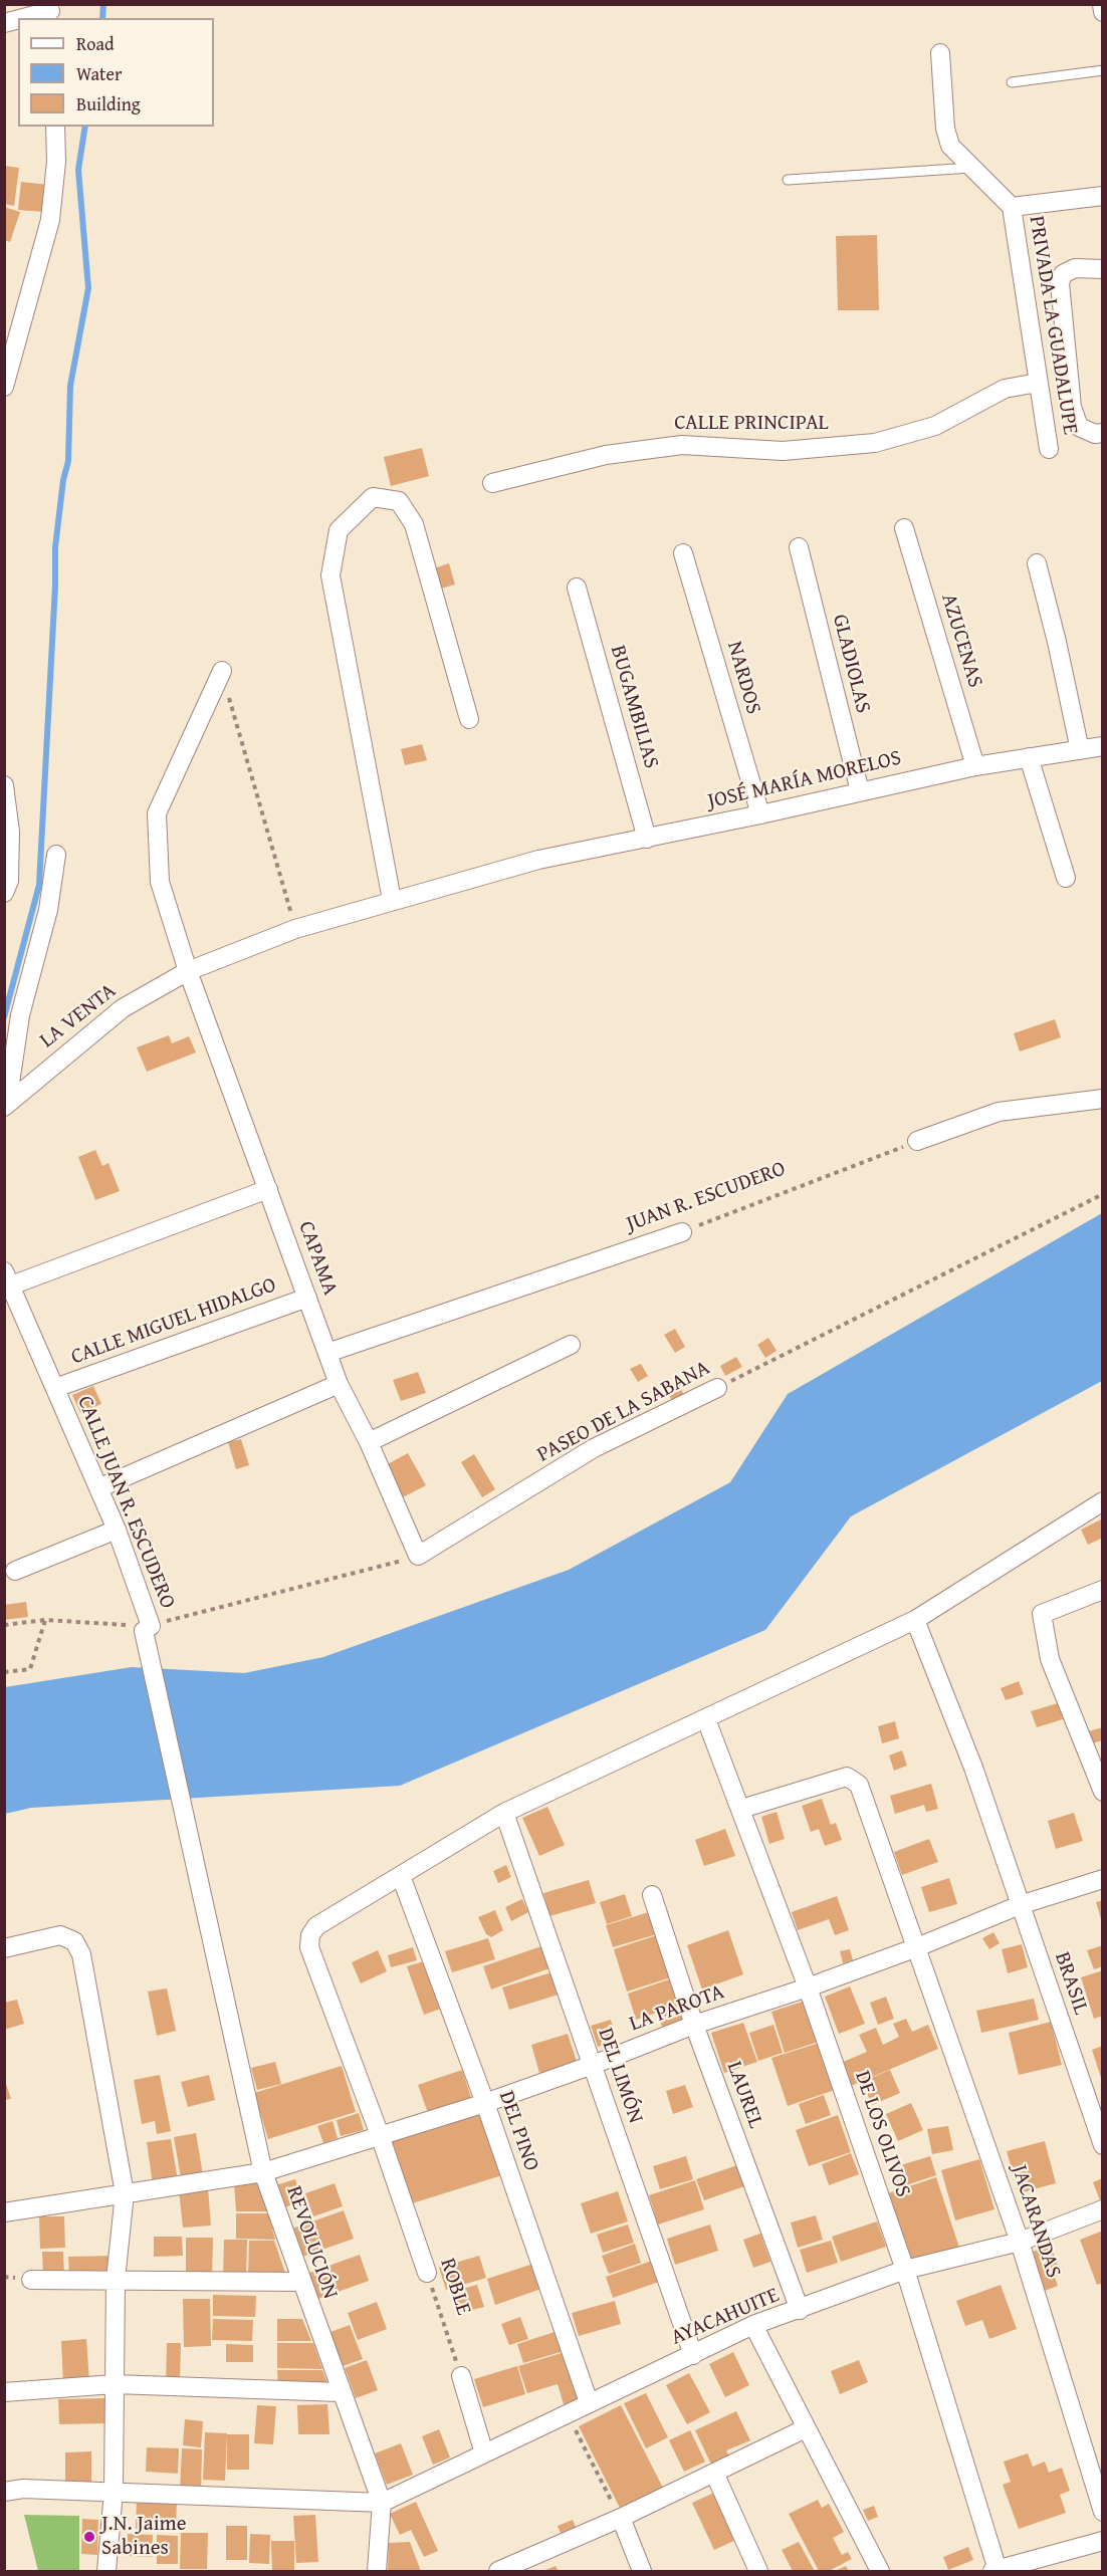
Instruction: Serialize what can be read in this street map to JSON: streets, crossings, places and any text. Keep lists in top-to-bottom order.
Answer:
{
  "streets": {
    "street": [
      "PRIVADA LA GUADALUPE",
      "CALLE PRINCIPAL",
      "AZUCENAS",
      "GLADIOLAS",
      "NARDOS",
      "BUGAMBILIAS",
      "JOSÉ MARÍA MORELOS",
      "LA VENTA",
      "JUAN R. ESCUDERO",
      "CAPAMA",
      "CALLE MIGUEL HIDALGO",
      "PASEO DE LA SABANA",
      "CALLE JUAN R. ESCUDERO",
      "BRASIL",
      "LA PAROTA",
      "DEL LIMÓN",
      "LAUREL",
      "DEL PINO",
      "DE LOS OLIVOS",
      "JACARANDAS",
      "REVOLUCIÓN",
      "ROBLE",
      "AYACAHUITE"
    ]
  },
  "crossings": [
    ["PRIVADA LA GUADALUPE", "CALLE PRINCIPAL"],
    ["AZUCENAS", "JOSÉ MARÍA MORELOS"],
    ["GLADIOLAS", "JOSÉ MARÍA MORELOS"],
    ["NARDOS", "JOSÉ MARÍA MORELOS"],
    ["BUGAMBILIAS", "JOSÉ MARÍA MORELOS"],
    ["JOSÉ MARÍA MORELOS", "LA VENTA"],
    ["LA VENTA", "CAPAMA"],
    ["JUAN R. ESCUDERO", "CAPAMA"],
    ["CAPAMA", "CALLE MIGUEL HIDALGO"],
    ["CAPAMA", "PASEO DE LA SABANA"],
    ["CALLE MIGUEL HIDALGO", "CALLE JUAN R. ESCUDERO"],
    ["CALLE JUAN R. ESCUDERO", "REVOLUCIÓN"],
    ["BRASIL", "LA PAROTA"],
    ["LA PAROTA", "DEL LIMÓN"],
    ["LA PAROTA", "LAUREL"],
    ["LA PAROTA", "DEL PINO"],
    ["LA PAROTA", "DE LOS OLIVOS"],
    ["LA PAROTA", "JACARANDAS"],
    ["LA PAROTA", "REVOLUCIÓN"],
    ["LA PAROTA", "ROBLE"],
    ["DEL LIMÓN", "AYACAHUITE"],
    ["LAUREL", "AYACAHUITE"],
    ["DEL PINO", "ROBLE"],
    ["DEL PINO", "AYACAHUITE"],
    ["DE LOS OLIVOS", "JACARANDAS"],
    ["DE LOS OLIVOS", "AYACAHUITE"],
    ["JACARANDAS", "AYACAHUITE"],
    ["REVOLUCIÓN", "AYACAHUITE"]
  ],
  "places": ["J.N. Jaime Sabines"],
  "legend": ["Road", "Water", "Building"]
}
